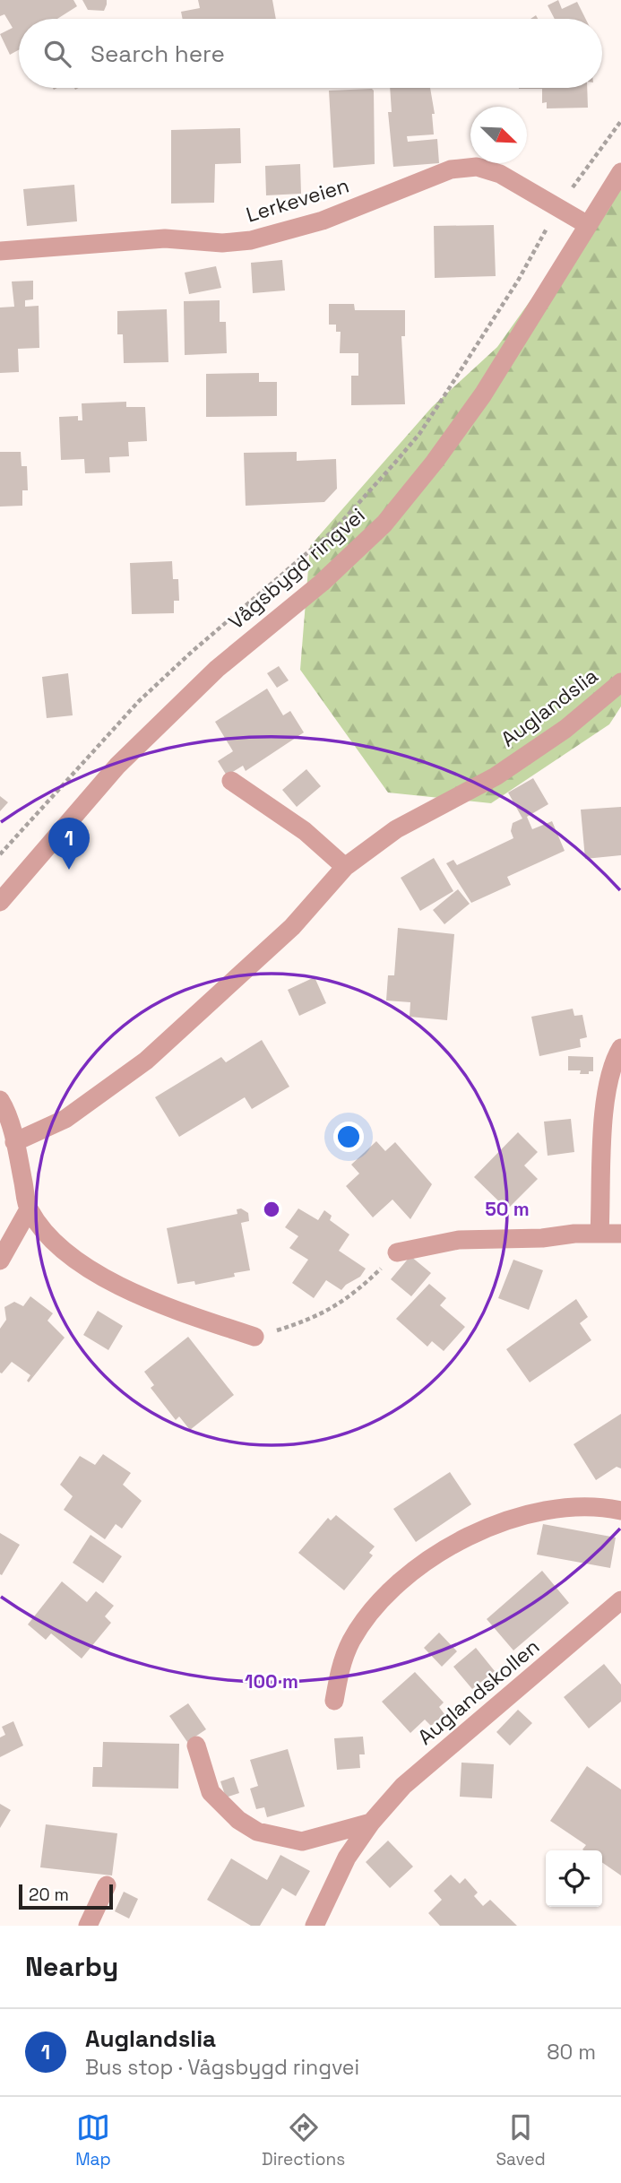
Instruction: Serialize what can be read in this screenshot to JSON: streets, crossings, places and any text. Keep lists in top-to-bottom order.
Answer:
{
  "streets": {
    "street": [
      "Lerkeveien",
      "Vågsbygd ringvei",
      "Auglandslia",
      "Auglandskollen"
    ]
  },
  "crossings": [
    ["Lerkeveien", "Vågsbygd ringvei"]
  ],
  "scale_bar": "20 m",
  "north": "bottom right",
  "page": {
    "search": "Search here",
    "pins": "1",
    "scale": "20 m",
    "heading": "Nearby",
    "list": [
      {
        "mark": "1",
        "name": "Auglandslia",
        "note": "Bus stop · Vågsbygd ringvei",
        "value": "80 m"
      }
    ],
    "nav": ["Map", "Directions", "Saved"]
  },
  "rings": ["50 m", "100 m"]
}
